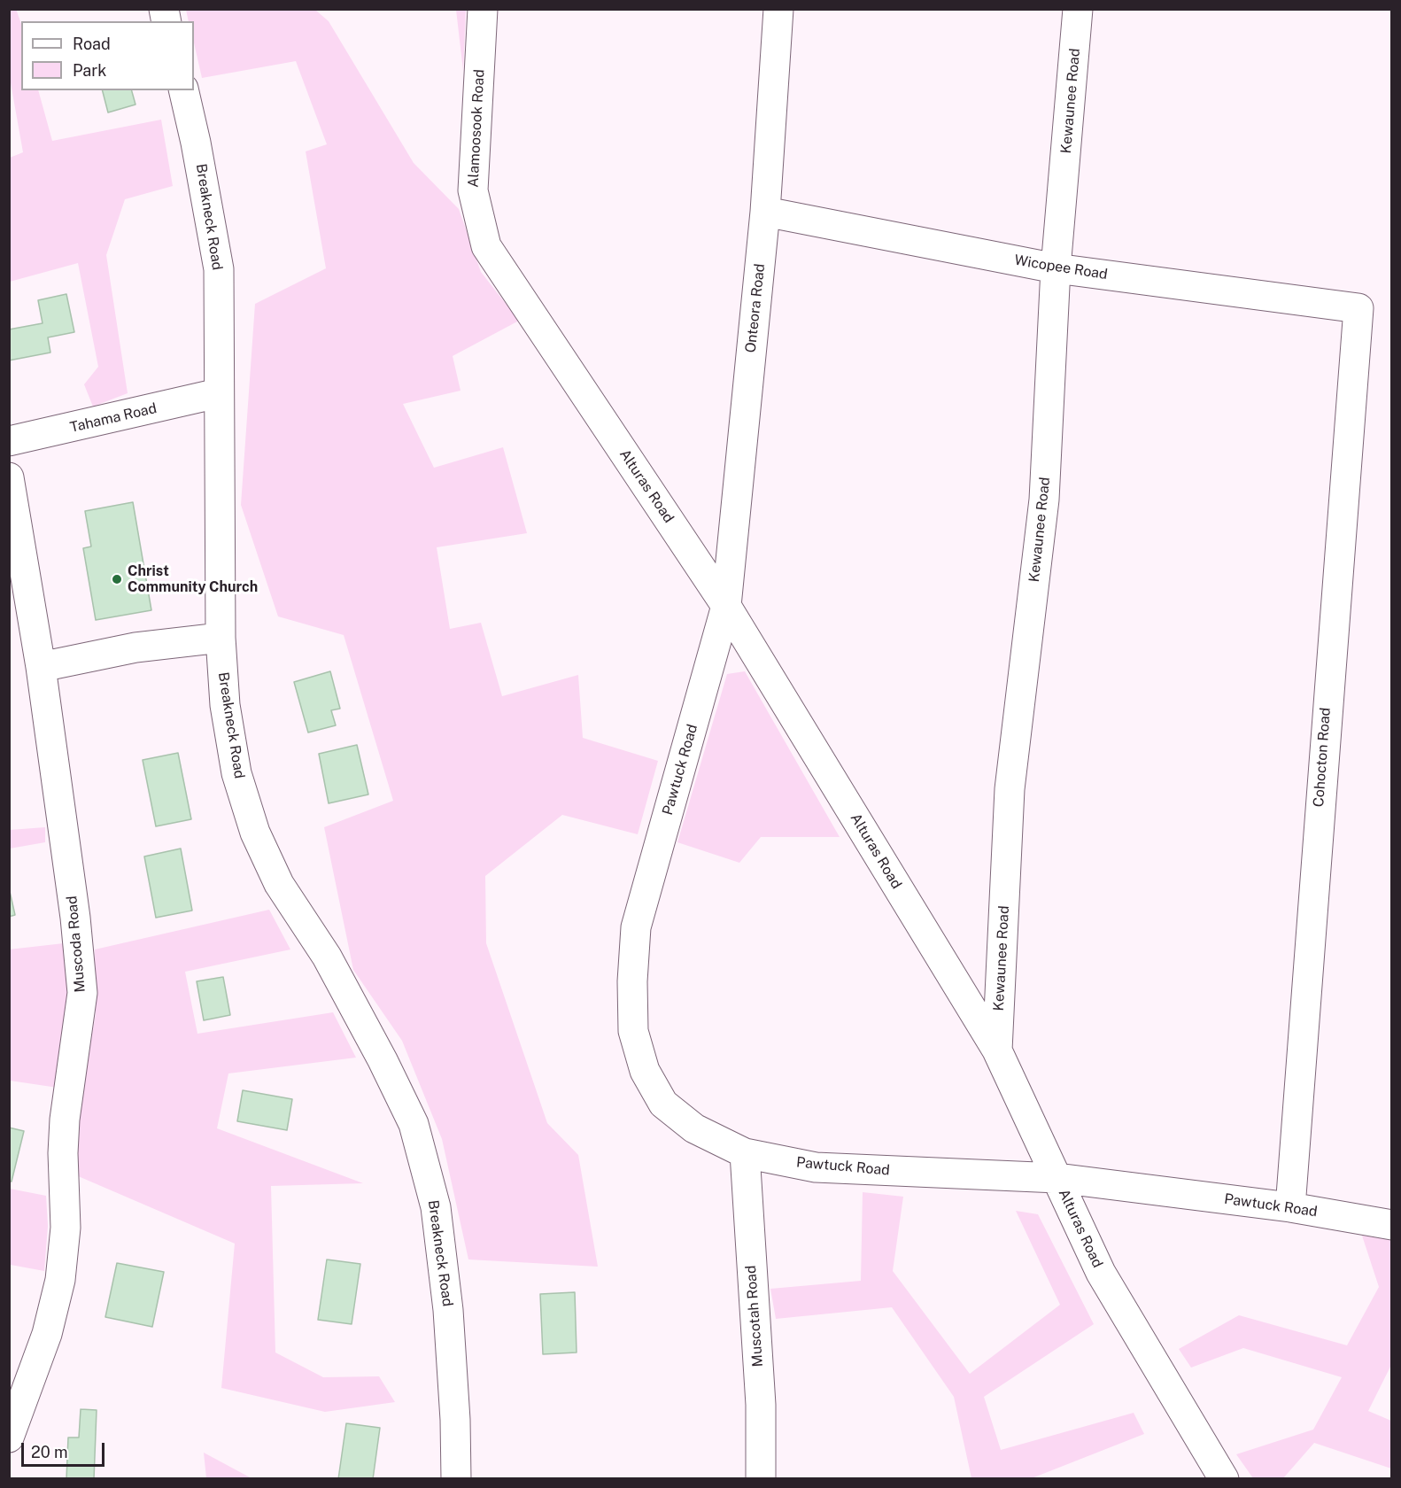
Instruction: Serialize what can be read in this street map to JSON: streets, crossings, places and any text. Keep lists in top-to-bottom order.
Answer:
{
  "streets": {
    "street": [
      "Kewaunee Road",
      "Alamoosook Road",
      "Breakneck Road",
      "Wicopee Road",
      "Onteora Road",
      "Tahama Road",
      "Alturas Road",
      "Cohocton Road",
      "Pawtuck Road",
      "Muscoda Road",
      "Muscotah Road"
    ]
  },
  "crossings": [
    ["Kewaunee Road", "Wicopee Road"],
    ["Kewaunee Road", "Alturas Road"],
    ["Alamoosook Road", "Alturas Road"],
    ["Breakneck Road", "Tahama Road"],
    ["Wicopee Road", "Onteora Road"],
    ["Wicopee Road", "Cohocton Road"],
    ["Onteora Road", "Alturas Road"],
    ["Onteora Road", "Pawtuck Road"],
    ["Alturas Road", "Pawtuck Road"],
    ["Cohocton Road", "Pawtuck Road"],
    ["Pawtuck Road", "Muscotah Road"]
  ],
  "places": ["Christ Community Church"],
  "legend": ["Road", "Park"],
  "scale_bar": "20 m"
}
